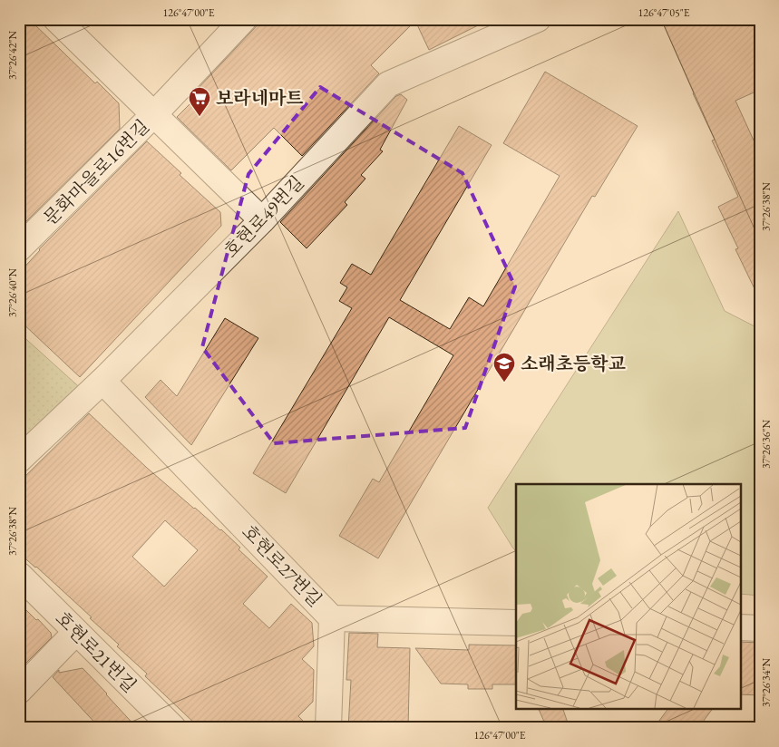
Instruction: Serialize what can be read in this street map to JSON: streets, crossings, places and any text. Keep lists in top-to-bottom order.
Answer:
{
  "streets": {
    "street": [
      "문화마을로16번길",
      "호현로49번길",
      "호현로27번길",
      "호현로21번길"
    ]
  },
  "crossings": [
    ["문화마을로16번길", "호현로49번길"],
    ["호현로49번길", "호현로27번길"]
  ],
  "places": {
    "supermarket": ["보라네마트"],
    "school or university": ["소래초등학교"]
  },
  "coordinates": [
    "126°47'00\"E",
    "126°47'05\"E",
    "37°26'42\"N",
    "37°26'38\"N",
    "37°26'40\"N",
    "37°26'36\"N",
    "37°26'34\"N"
  ]
}
